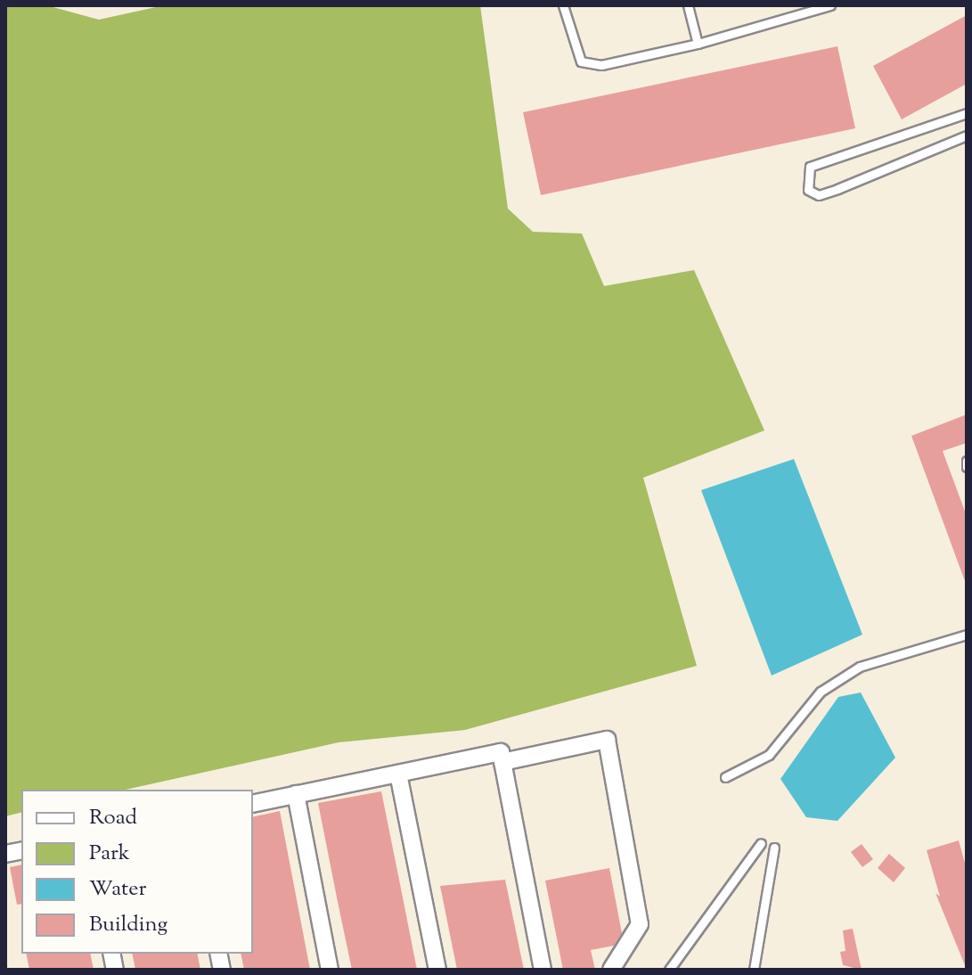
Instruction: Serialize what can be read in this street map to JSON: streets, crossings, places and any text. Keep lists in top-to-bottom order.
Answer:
{
  "legend": [
    "Road",
    "Park",
    "Water",
    "Building"
  ]
}
